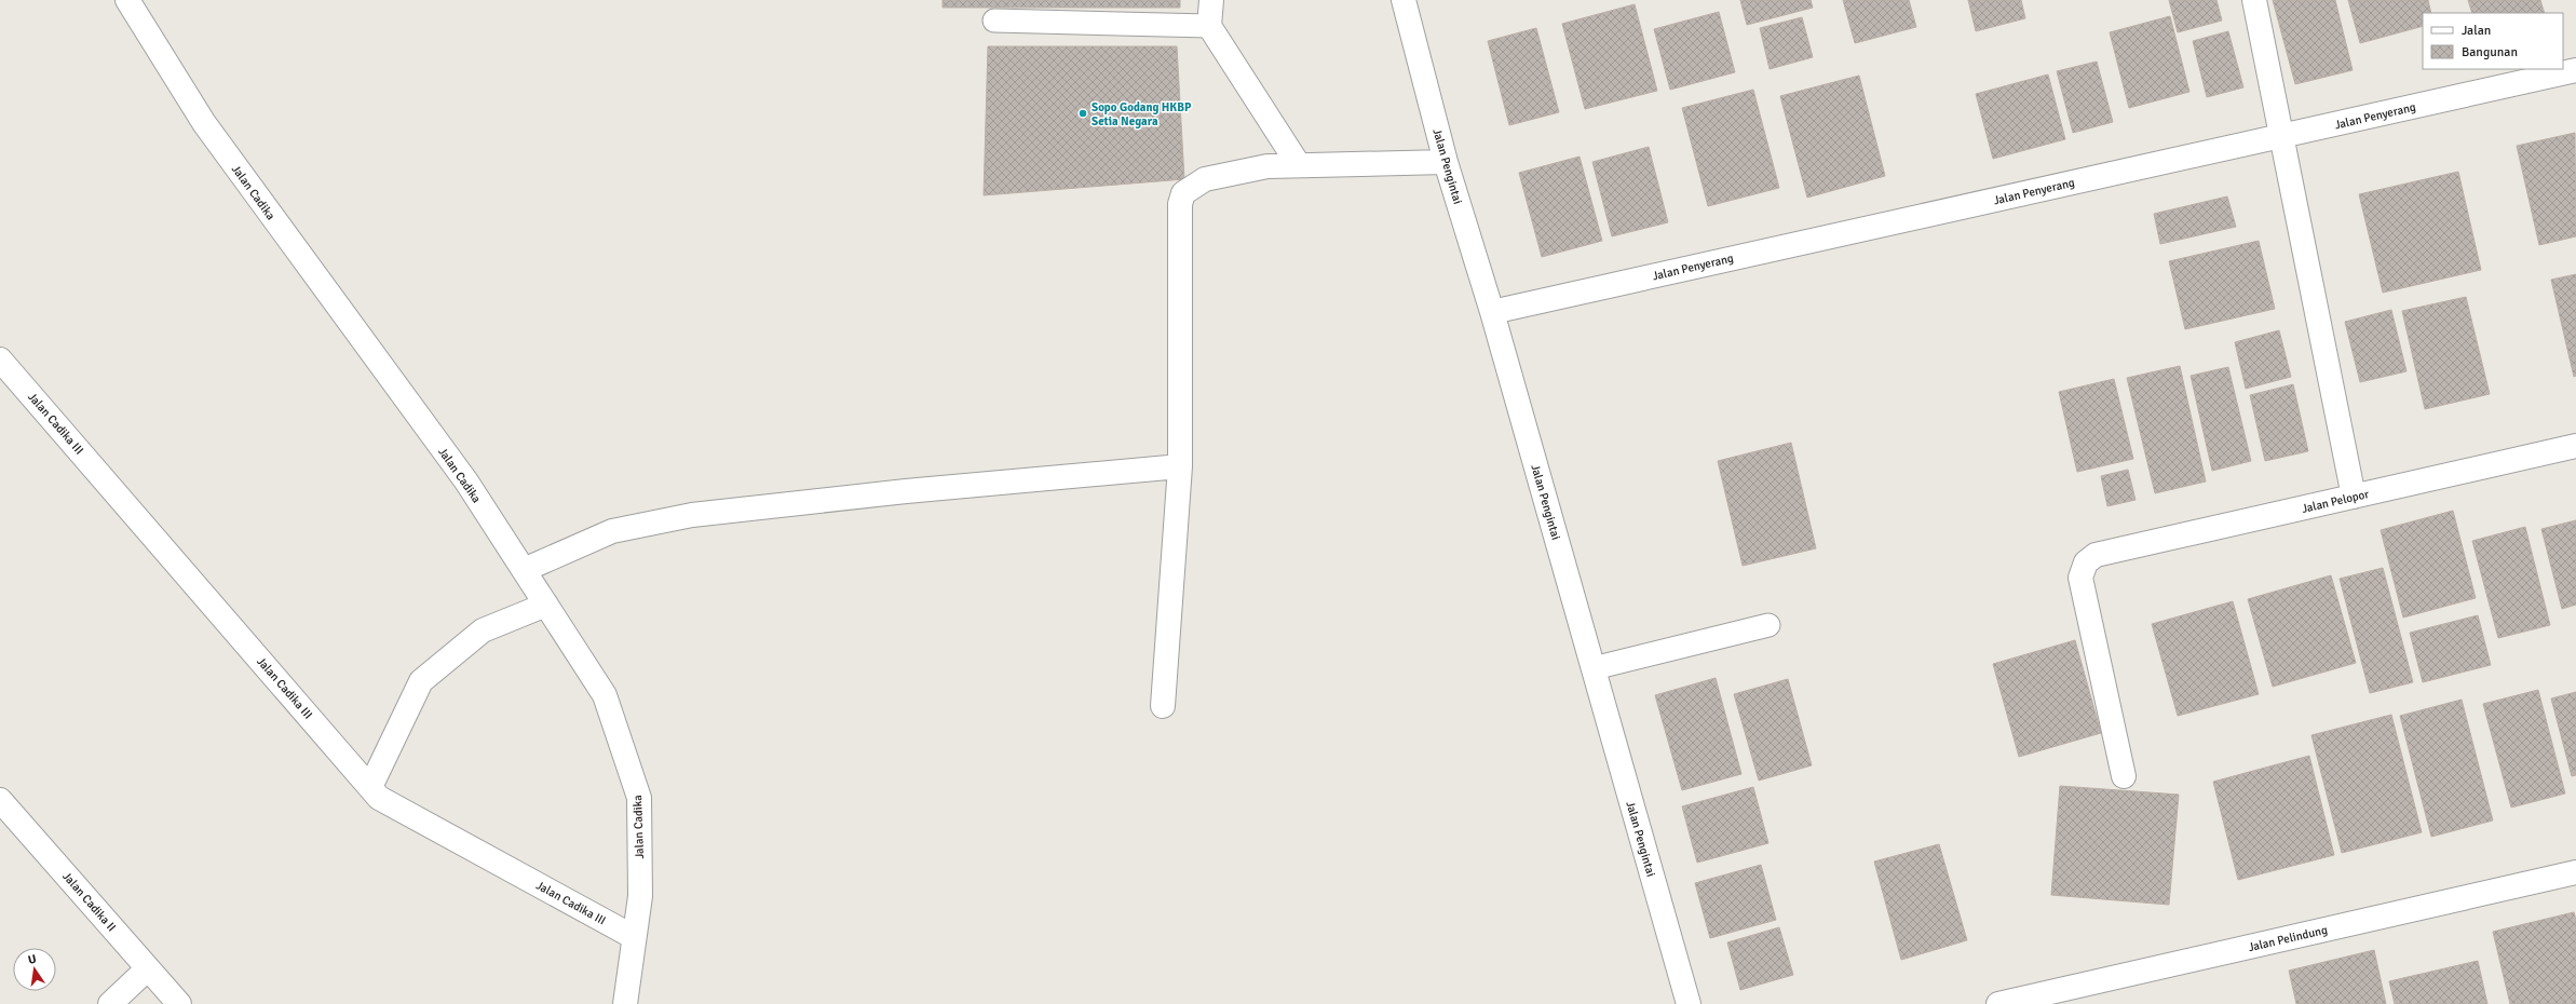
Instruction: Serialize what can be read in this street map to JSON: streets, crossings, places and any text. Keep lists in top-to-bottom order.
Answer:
{
  "streets": {
    "street": [
      "Jalan Penyerang",
      "Jalan Pengintai",
      "Jalan Cadika",
      "Jalan Cadika III",
      "Jalan Pelopor",
      "Jalan Cadika II",
      "Jalan Pelindung"
    ]
  },
  "crossings": [
    ["Jalan Penyerang", "Jalan Pengintai"],
    ["Jalan Cadika", "Jalan Cadika III"]
  ],
  "places": ["Sopo Godang HKBP Setia Negara"],
  "legend": ["Jalan", "Bangunan"],
  "north": "top"
}
